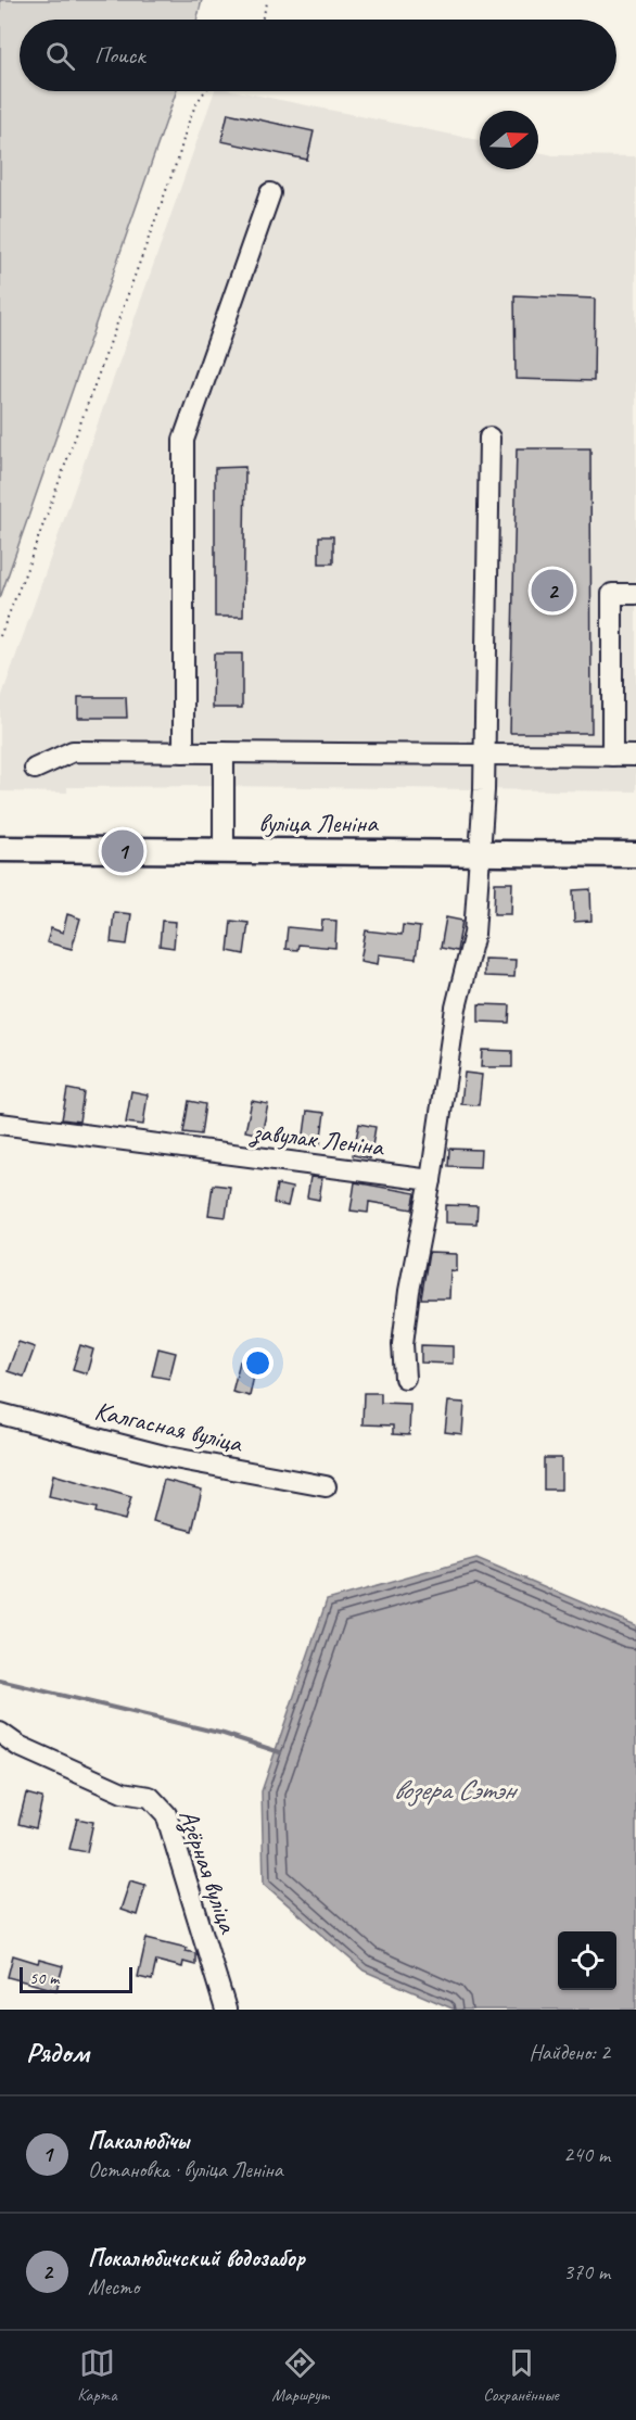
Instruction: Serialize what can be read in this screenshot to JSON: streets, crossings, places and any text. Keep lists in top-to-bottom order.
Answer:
{
  "streets": {
    "main road": ["вуліца Леніна"],
    "street": ["завулак Леніна", "Калгасная вуліца", "Азёрная вуліца"]
  },
  "water": ["возера Сэтэн"],
  "scale_bar": "50 m",
  "north": "right",
  "page": {
    "search": "Поиск",
    "pins": ["2", "1"],
    "scale": "50 m",
    "heading": ["Рядом", "Найдено: 2"],
    "list": [
      {
        "mark": "1",
        "name": "Пакалюбічы",
        "note": "Остановка · вуліца Леніна",
        "value": "240 m"
      },
      {
        "mark": "2",
        "name": "Покалюбичский водозабор",
        "note": "Место",
        "value": "370 m"
      }
    ],
    "nav": ["Карта", "Маршрут", "Сохранённые"]
  }
}
